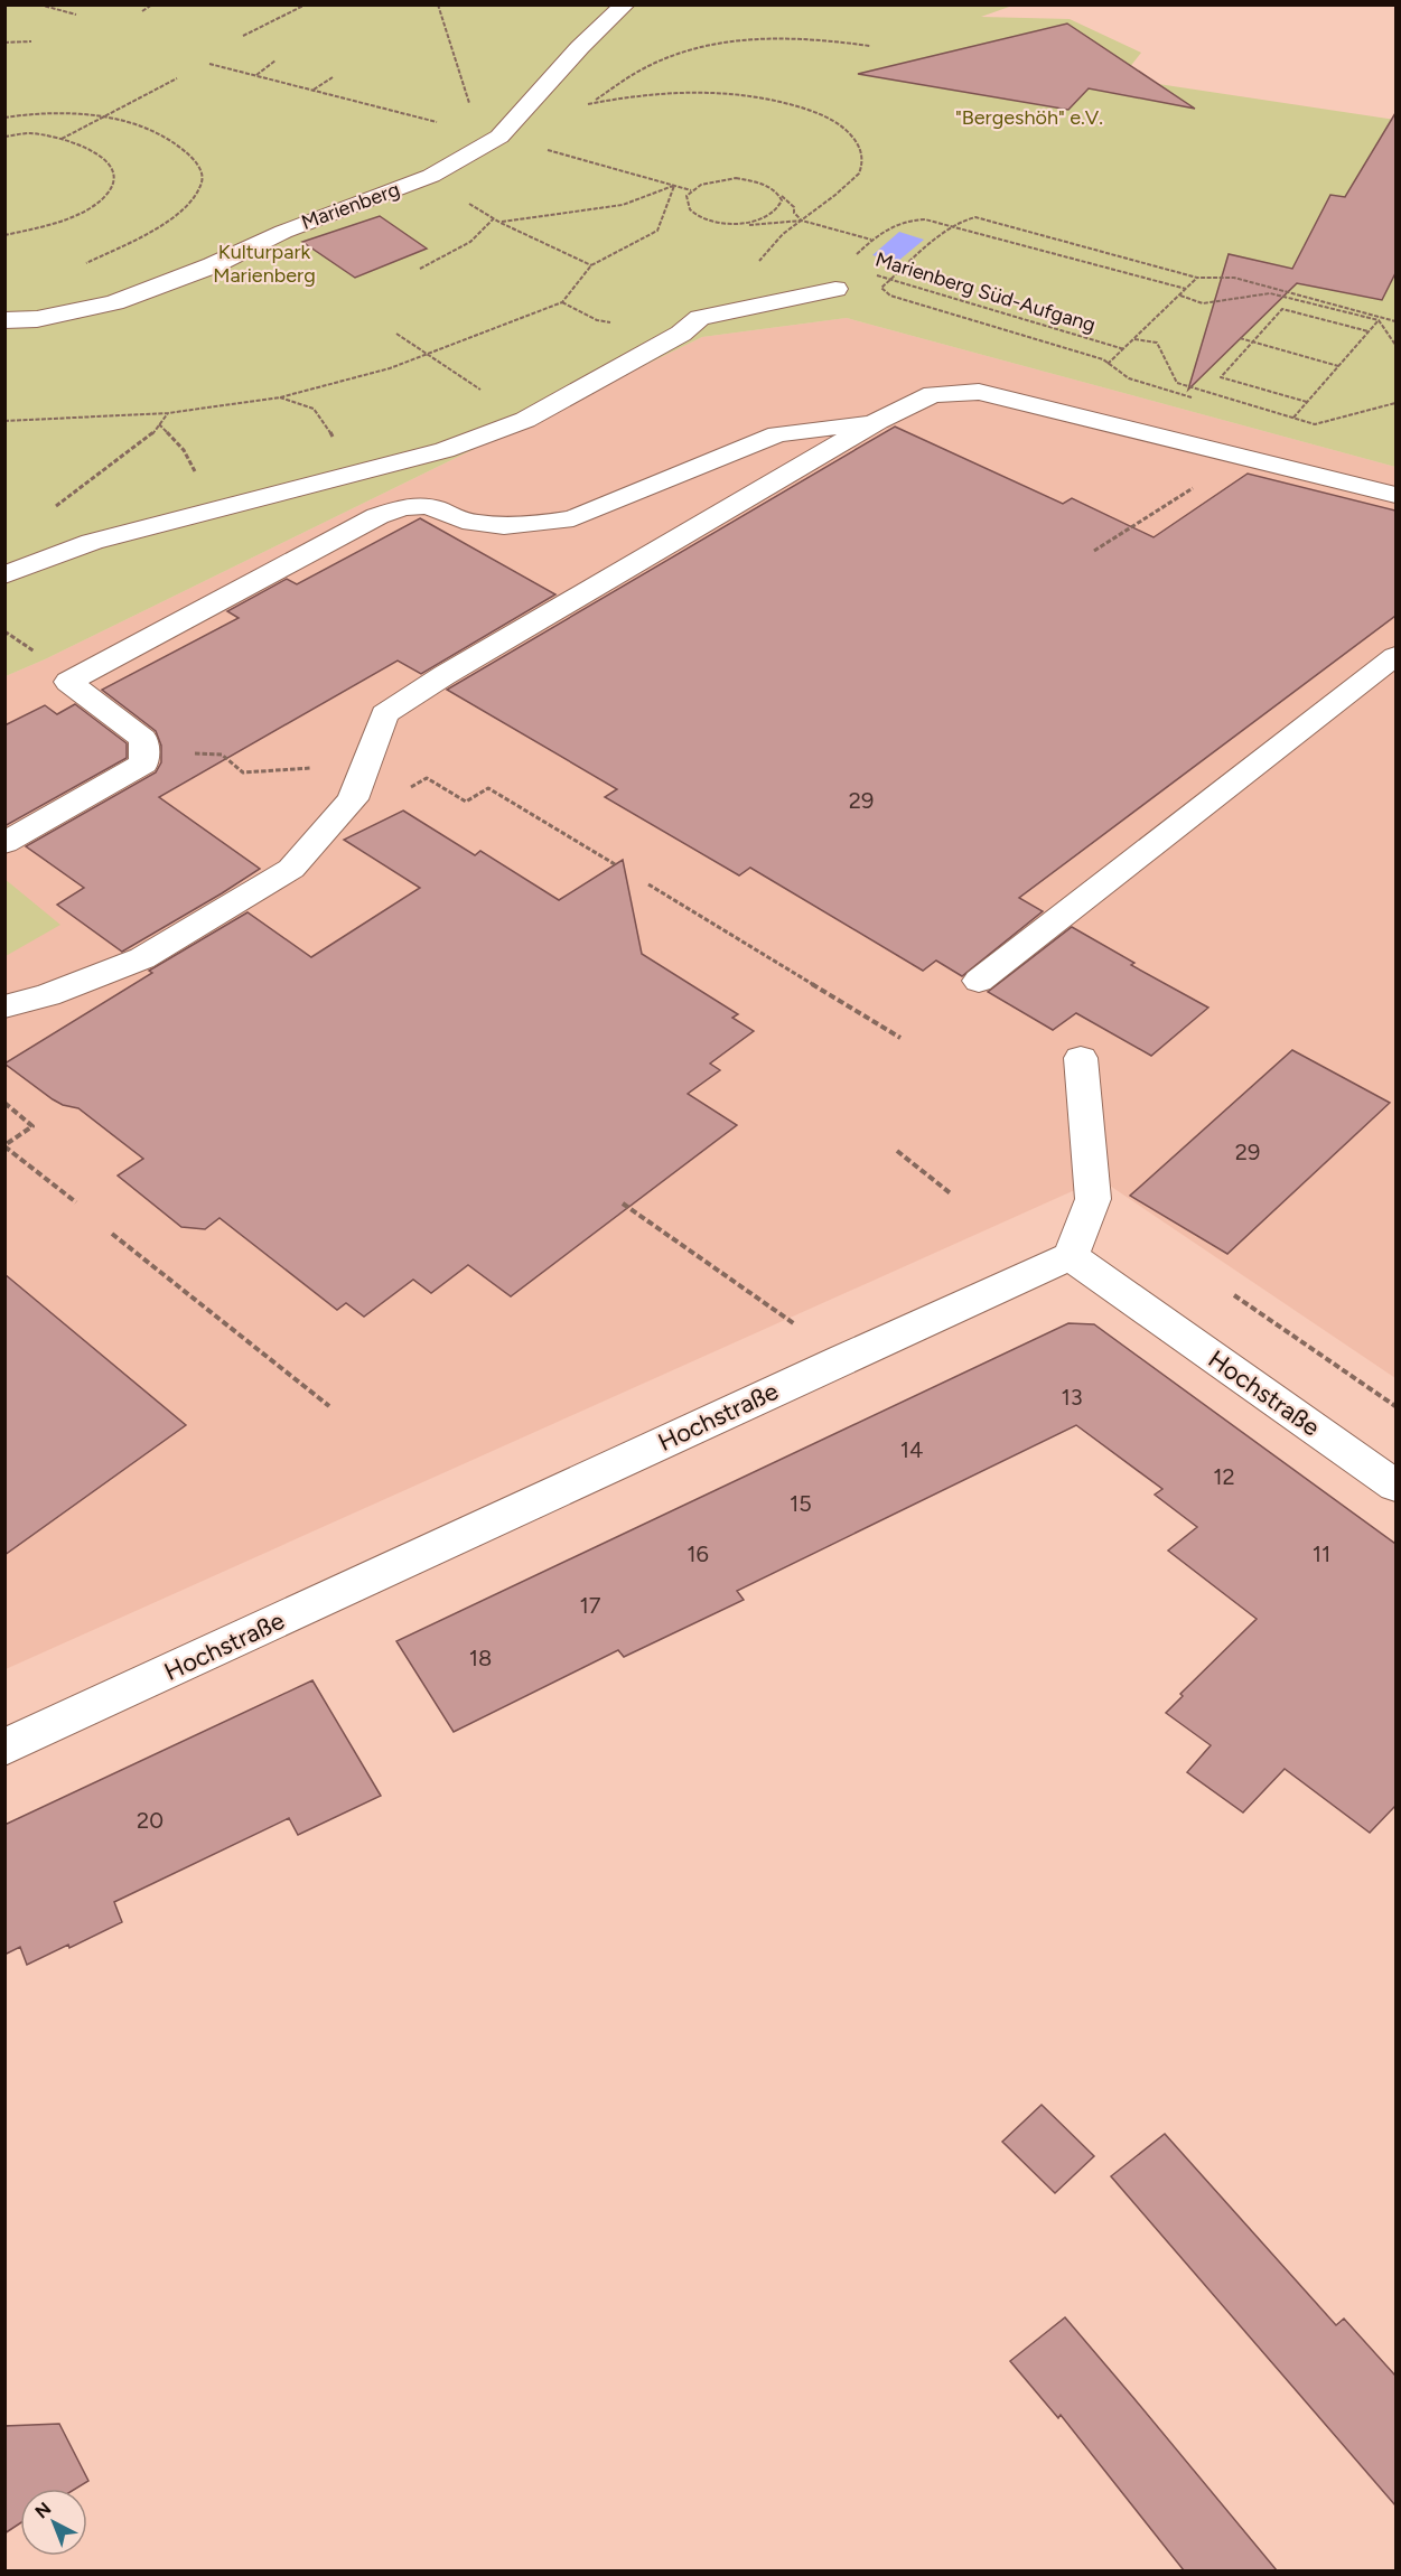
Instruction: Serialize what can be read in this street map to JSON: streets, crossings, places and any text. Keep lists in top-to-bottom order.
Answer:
{
  "streets": {
    "street": ["Marienberg", "Hochstraße"],
    "path": ["Marienberg Süd-Aufgang"]
  },
  "parks": ["\"Bergeshöh\" e.V.", "Kulturpark Marienberg"],
  "house_numbers": [
    "29",
    "29",
    "13",
    "14",
    "12",
    "15",
    "16",
    "11",
    "17",
    "18",
    "20"
  ],
  "north": "top left"
}
